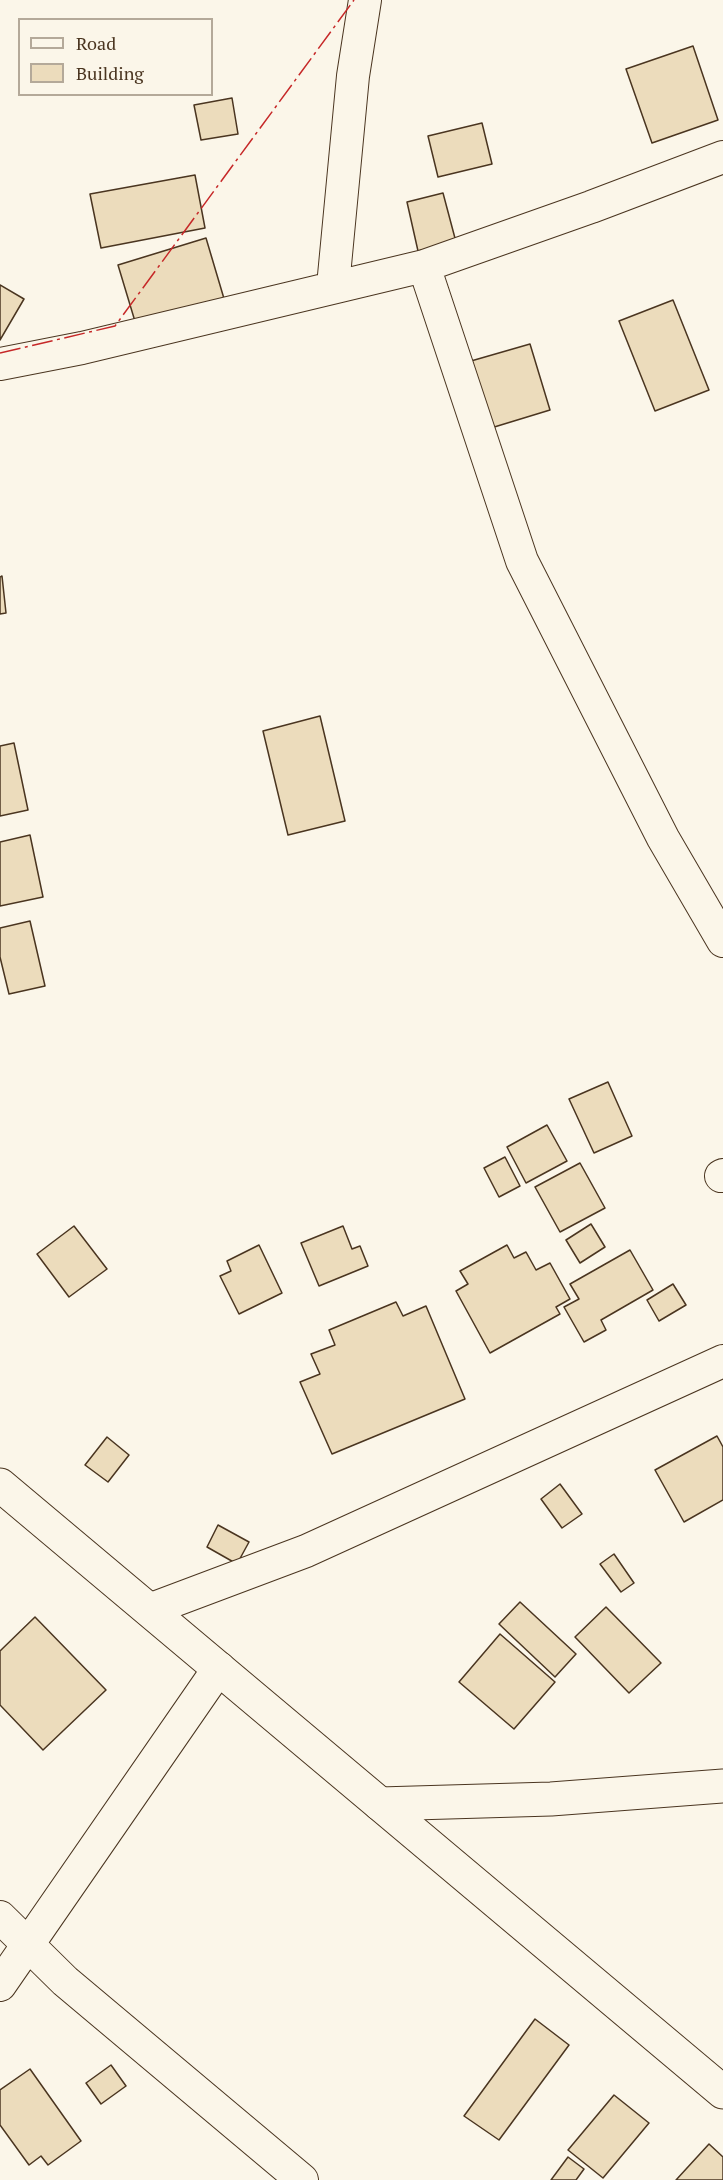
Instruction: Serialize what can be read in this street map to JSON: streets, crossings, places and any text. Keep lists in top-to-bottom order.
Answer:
{
  "legend": ["Road", "Building"]
}
